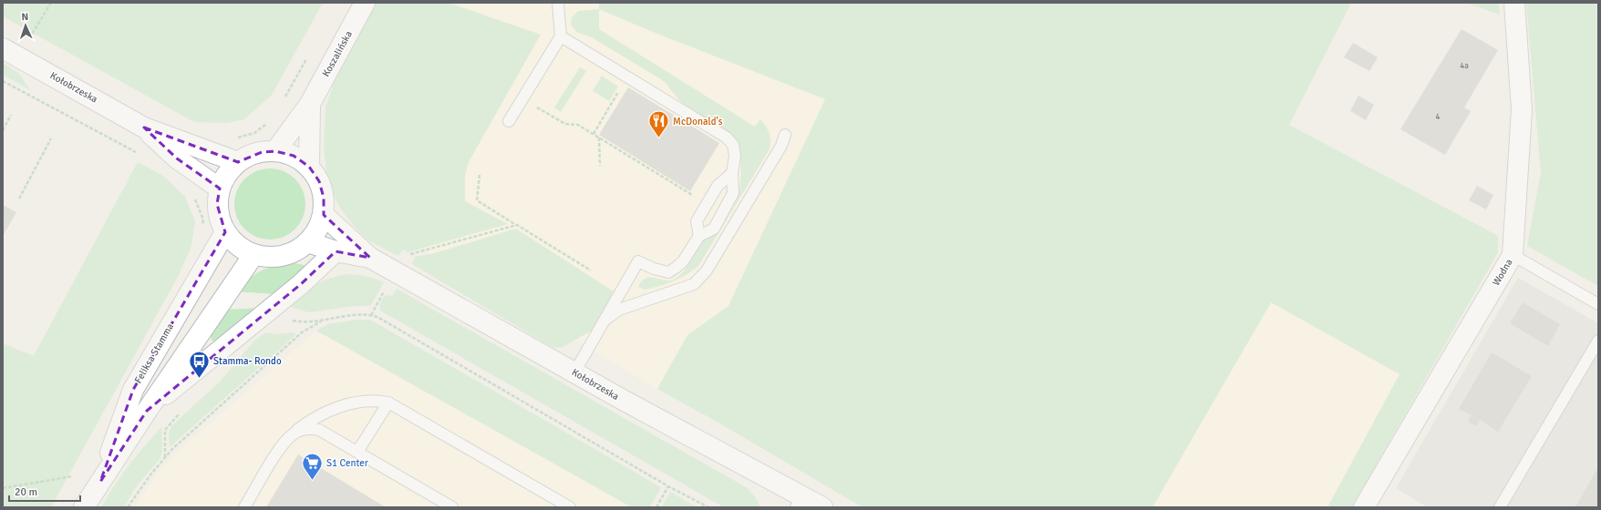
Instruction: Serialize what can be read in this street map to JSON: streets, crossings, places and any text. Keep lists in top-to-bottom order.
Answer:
{
  "streets": {
    "street": [
      "Koszalińska",
      "Kołobrzeska",
      "Wodna",
      "Feliksa Stamma"
    ]
  },
  "crossings": [
    ["Koszalińska", "Kołobrzeska"],
    ["Koszalińska", "Feliksa Stamma"],
    ["Kołobrzeska", "Feliksa Stamma"]
  ],
  "places": {
    "restaurant": ["McDonald's"],
    "bus stop": ["Stamma- Rondo"],
    "supermarket": ["S1 Center"]
  },
  "house_numbers": ["4a", "4"],
  "scale_bar": "20 m",
  "north": "top"
}
